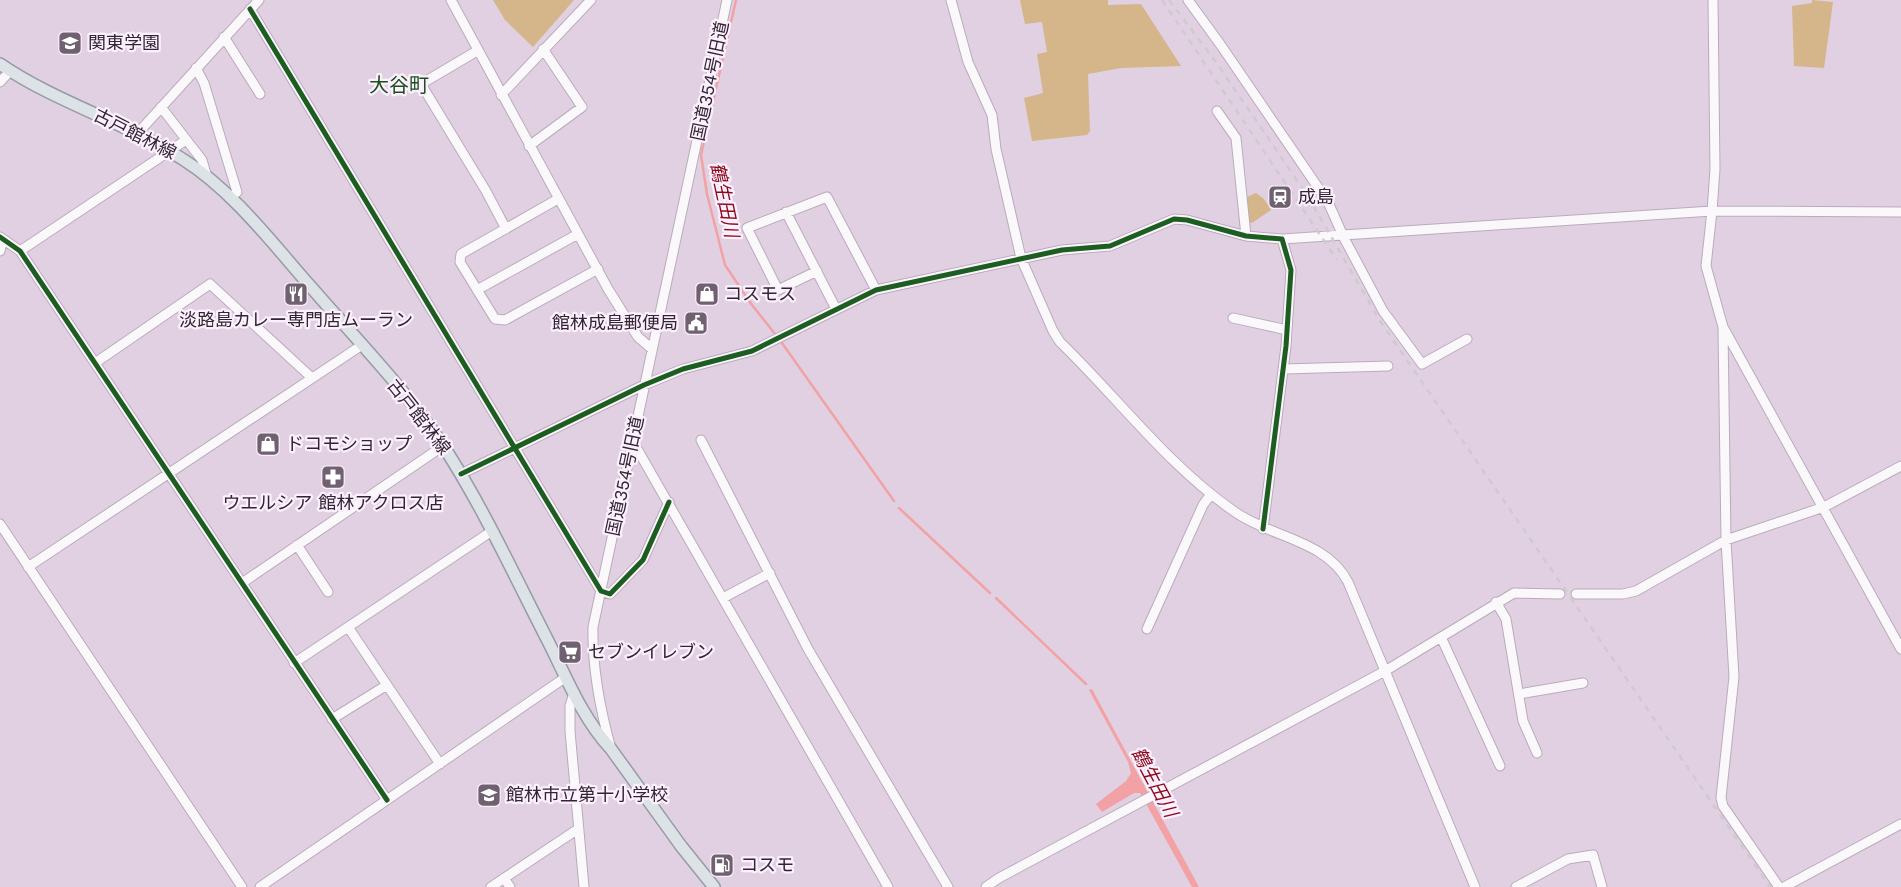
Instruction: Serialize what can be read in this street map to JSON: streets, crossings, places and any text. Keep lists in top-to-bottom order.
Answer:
{
  "streets": {
    "main road": ["古戸館林線"],
    "street": ["国道354号旧道"]
  },
  "crossings": [
    ["国道354号旧道", "古戸館林線"]
  ],
  "districts": ["大谷町"],
  "water": ["鶴生田川"],
  "places": {
    "school or university": ["関東学園", "館林市立第十小学校"],
    "station": ["成島"],
    "restaurant": ["淡路島カレー専門店ムーラン"],
    "shop": ["コスモス", "ドコモショップ"],
    "public building": ["館林成島郵便局"],
    "pharmacy": ["ウエルシア 館林アクロス店"],
    "supermarket": ["セブンイレブン"],
    "fuel station": ["コスモ"]
  }
}
